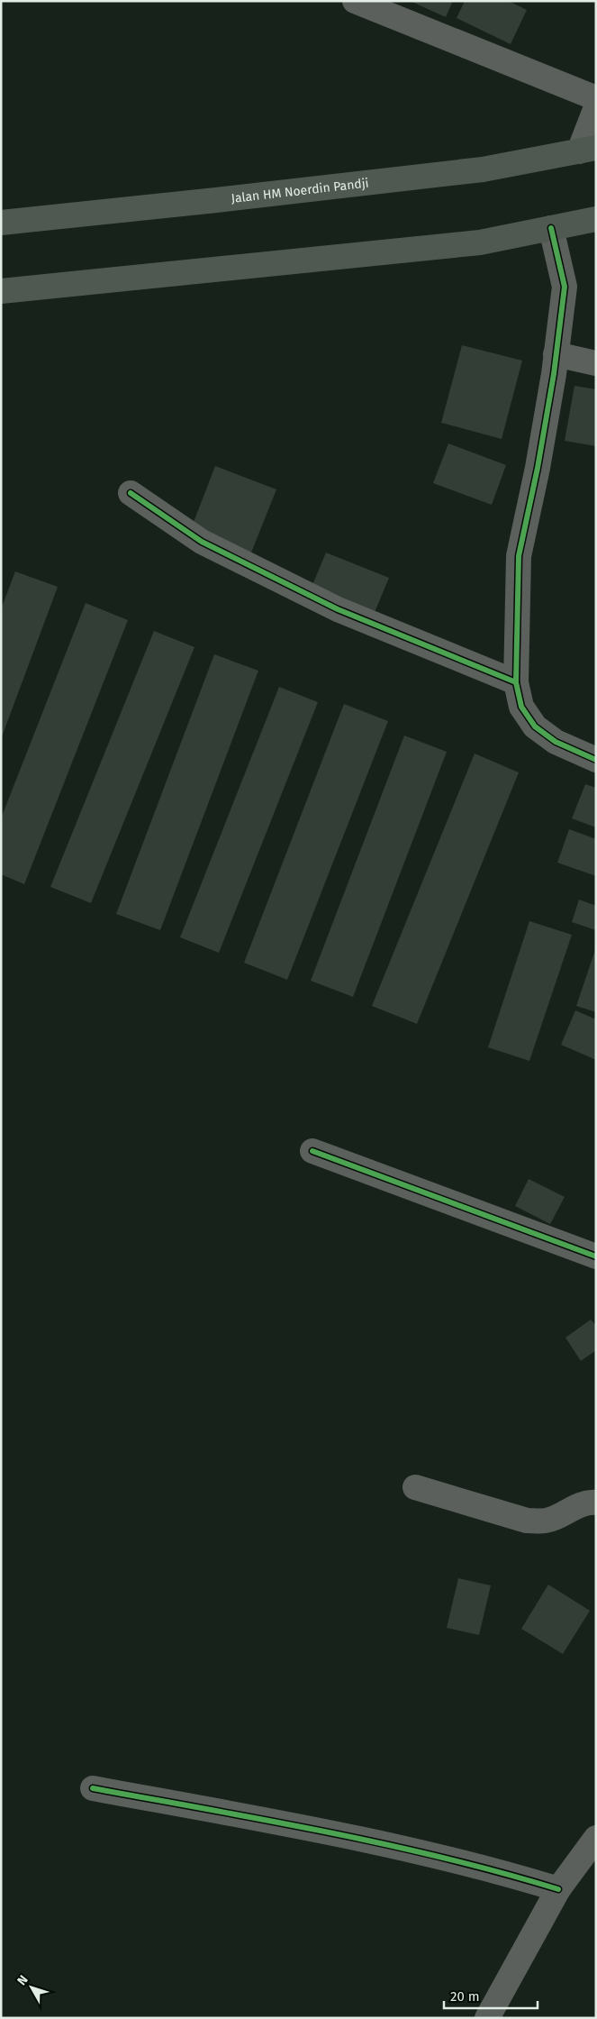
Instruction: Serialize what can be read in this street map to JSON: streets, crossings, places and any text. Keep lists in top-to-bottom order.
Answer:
{
  "streets": {
    "main road": ["Jalan HM Noerdin Pandji"]
  },
  "scale_bar": "20 m",
  "north": "top left"
}
